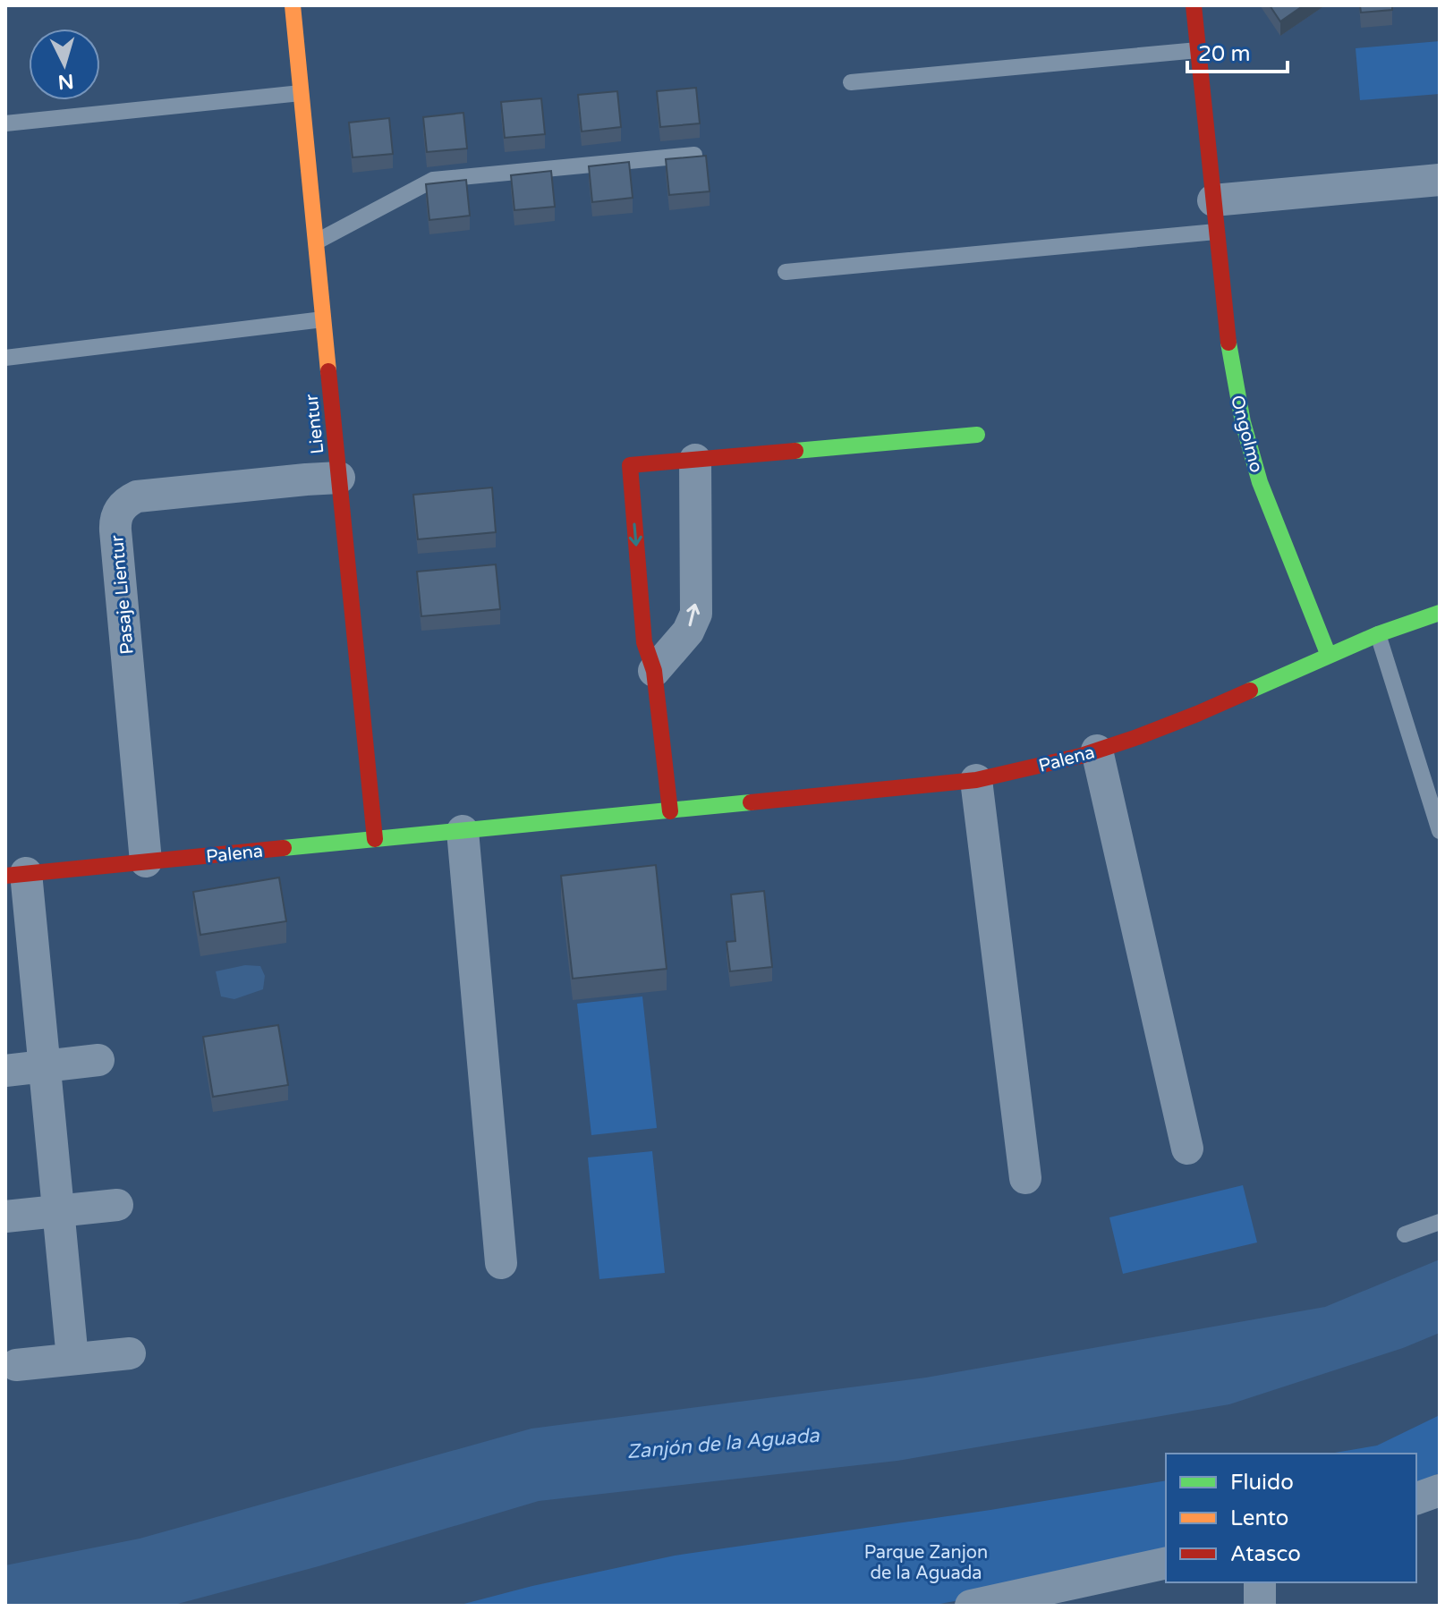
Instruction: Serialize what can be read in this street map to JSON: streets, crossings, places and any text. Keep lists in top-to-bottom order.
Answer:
{
  "streets": {
    "street": [
      "Lientur",
      "Ongolmo",
      "Pasaje Lientur",
      "Palena"
    ]
  },
  "crossings": [
    ["Lientur", "Pasaje Lientur"],
    ["Lientur", "Palena"],
    ["Ongolmo", "Palena"],
    ["Pasaje Lientur", "Palena"]
  ],
  "water": ["Zanjón de la Aguada"],
  "parks": ["Parque Zanjon de la Aguada"],
  "legend": ["Fluido", "Lento", "Atasco"],
  "scale_bar": "20 m",
  "north": "bottom"
}
